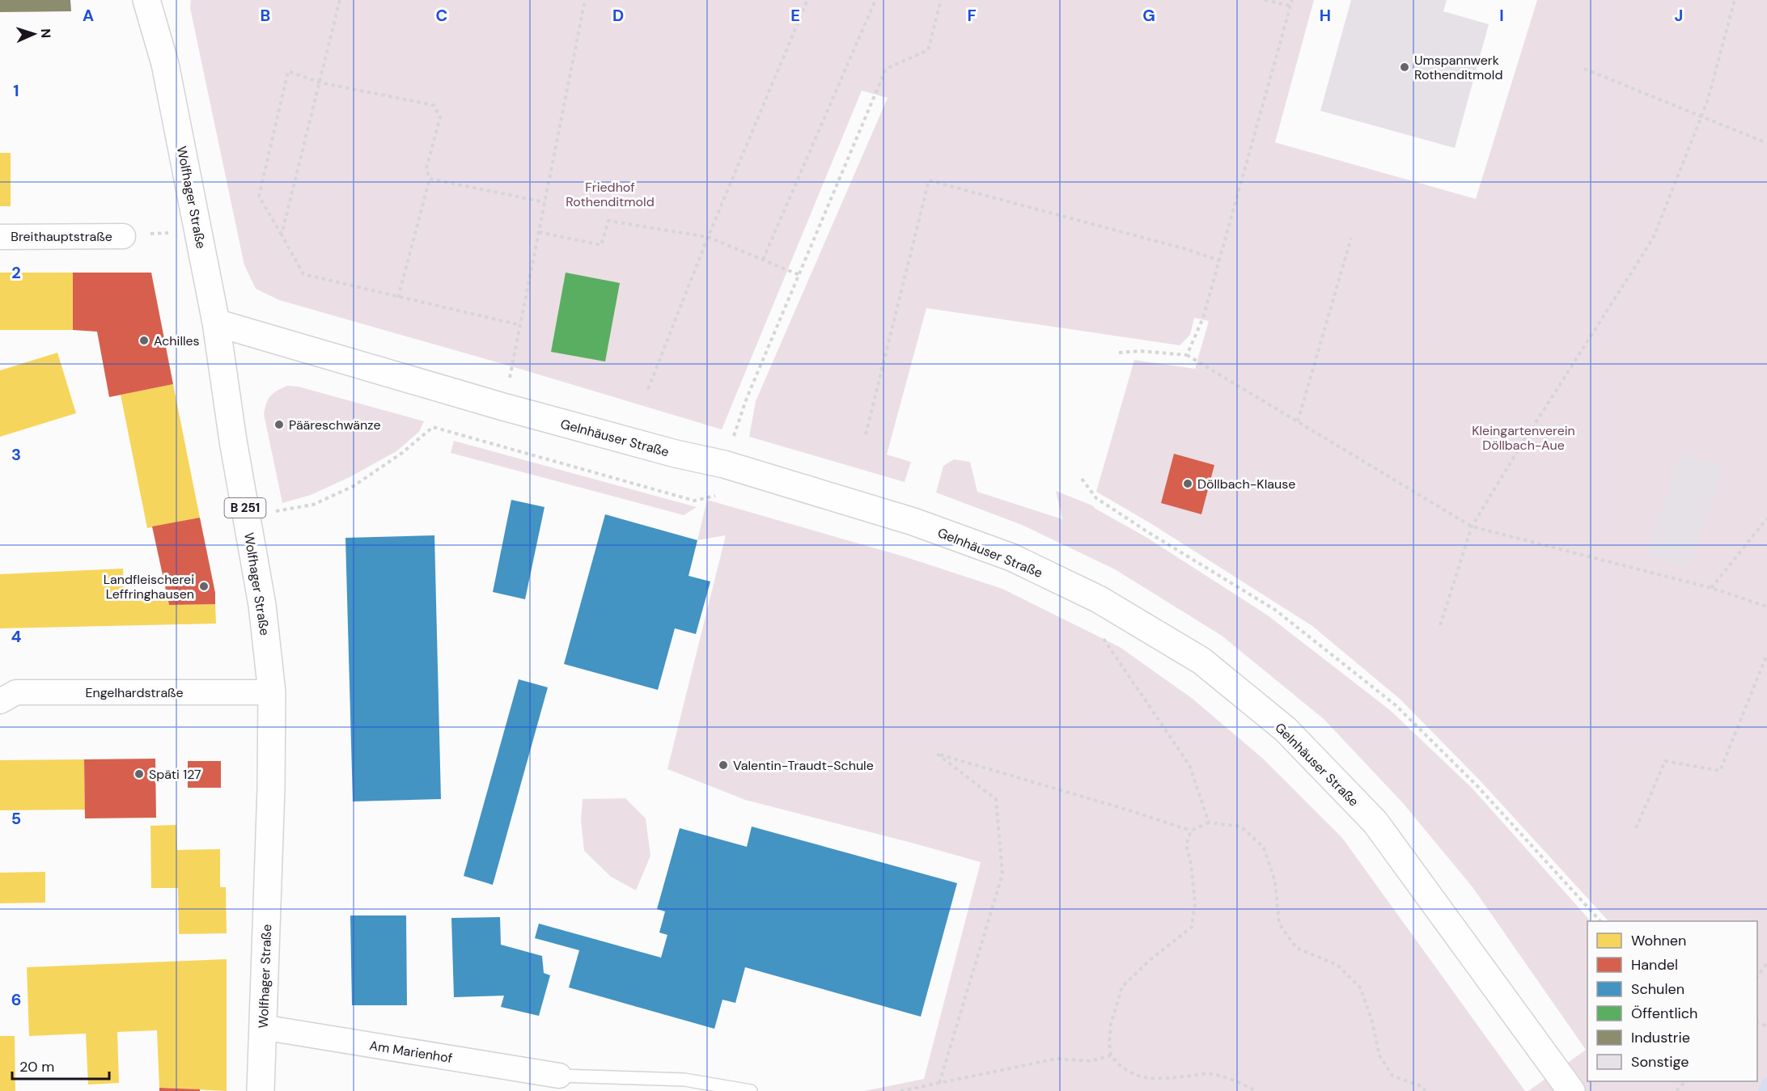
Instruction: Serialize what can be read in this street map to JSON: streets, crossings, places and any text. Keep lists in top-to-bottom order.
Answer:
{
  "streets": {
    "main road": ["Wolfhager Straße", "Gelnhäuser Straße", "B 251"],
    "street": ["Breithauptstraße", "Engelhardstraße", "Am Marienhof"]
  },
  "crossings": [
    ["Wolfhager Straße", "Gelnhäuser Straße"],
    ["Wolfhager Straße", "Engelhardstraße"],
    ["Wolfhager Straße", "Am Marienhof"]
  ],
  "parks": ["Friedhof Rothenditmold", "Kleingartenverein Döllbach-Aue"],
  "places": [
    "Umspannwerk Rothenditmold",
    "Achilles",
    "Pääreschwänze",
    "Döllbach-Klause",
    "Landfleischerei Leffringhausen",
    "Valentin-Traudt-Schule",
    "Späti 127"
  ],
  "legend": [
    "Wohnen",
    "Handel",
    "Schulen",
    "Öffentlich",
    "Industrie",
    "Sonstige"
  ],
  "scale_bar": "20 m",
  "north": "right",
  "grid": {
    "columns": [
      "A",
      "B",
      "C",
      "D",
      "E",
      "F",
      "G",
      "H",
      "I",
      "J"
    ],
    "rows": [
      "1",
      "2",
      "3",
      "4",
      "5",
      "6"
    ]
  }
}
